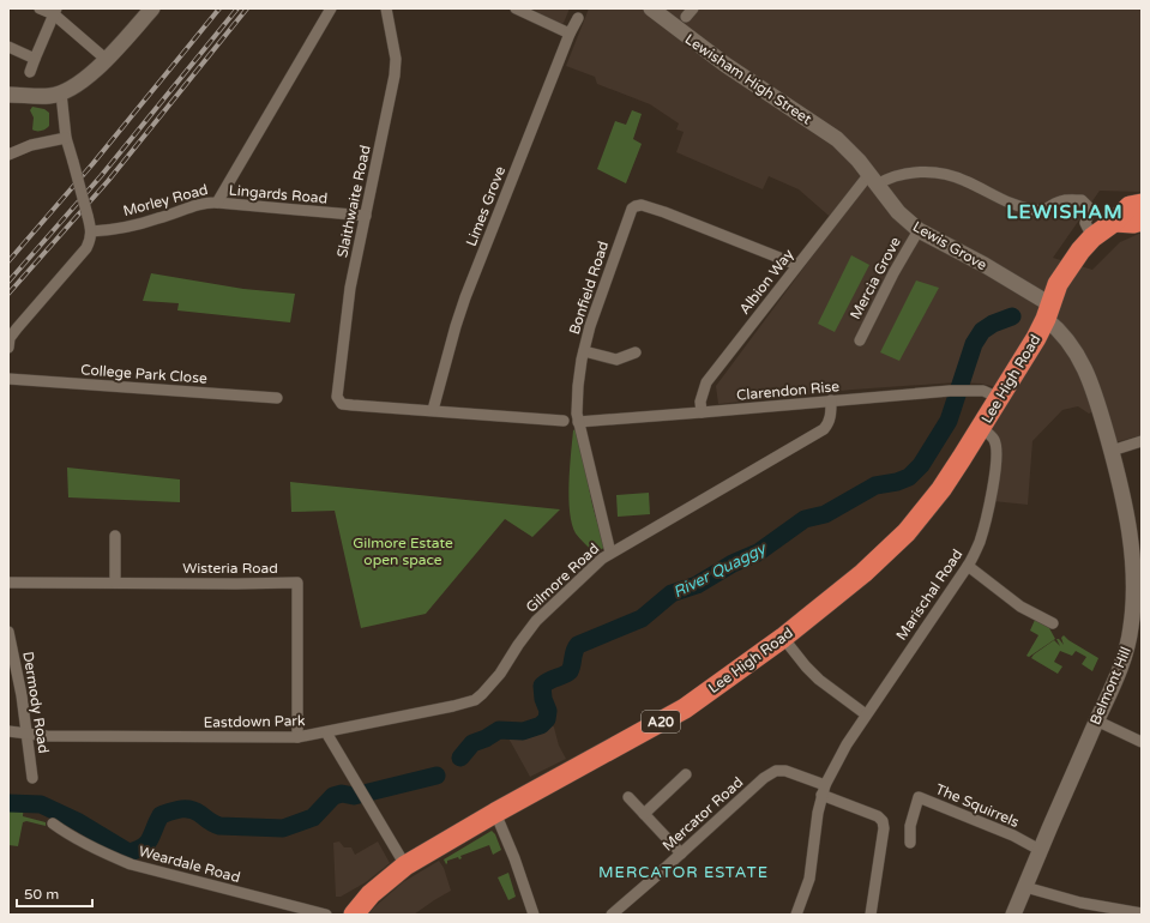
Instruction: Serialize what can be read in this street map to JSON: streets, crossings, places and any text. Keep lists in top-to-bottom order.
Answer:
{
  "streets": {
    "highway": ["Lee High Road", "A20"],
    "street": [
      "Lewisham High Street",
      "Lingards Road",
      "Morley Road",
      "Slaithwaite Road",
      "Limes Grove",
      "Lewis Grove",
      "Mercia Grove",
      "Albion Way",
      "Bonfield Road",
      "College Park Close",
      "Clarendon Rise",
      "Wisteria Road",
      "Gilmore Road",
      "Marischal Road",
      "Belmont Hill",
      "Dermody Road",
      "Eastdown Park",
      "The Squirrels",
      "Mercator Road",
      "Weardale Road"
    ]
  },
  "crossings": [
    ["Lewisham High Street", "Lewis Grove"],
    ["Lingards Road", "Morley Road"],
    ["Lingards Road", "Slaithwaite Road"],
    ["Slaithwaite Road", "Limes Grove"],
    ["Lewis Grove", "Mercia Grove"],
    ["Lewis Grove", "Albion Way"],
    ["Lewis Grove", "Lee High Road"],
    ["Lewis Grove", "Belmont Hill"],
    ["Lewis Grove", "A20"],
    ["Albion Way", "Bonfield Road"],
    ["Albion Way", "Clarendon Rise"],
    ["Bonfield Road", "Clarendon Rise"],
    ["Bonfield Road", "Gilmore Road"],
    ["Lee High Road", "Clarendon Rise"],
    ["Lee High Road", "Marischal Road"],
    ["Lee High Road", "Belmont Hill"],
    ["Lee High Road", "Eastdown Park"],
    ["Lee High Road", "A20"],
    ["Clarendon Rise", "Gilmore Road"],
    ["Wisteria Road", "Eastdown Park"],
    ["Gilmore Road", "Eastdown Park"],
    ["Marischal Road", "Mercator Road"],
    ["Belmont Hill", "A20"],
    ["Belmont Hill", "The Squirrels"],
    ["Dermody Road", "Eastdown Park"]
  ],
  "districts": ["LEWISHAM", "MERCATOR ESTATE"],
  "water": ["River Quaggy"],
  "parks": ["Gilmore Estate open space"],
  "scale_bar": "50 m"
}
